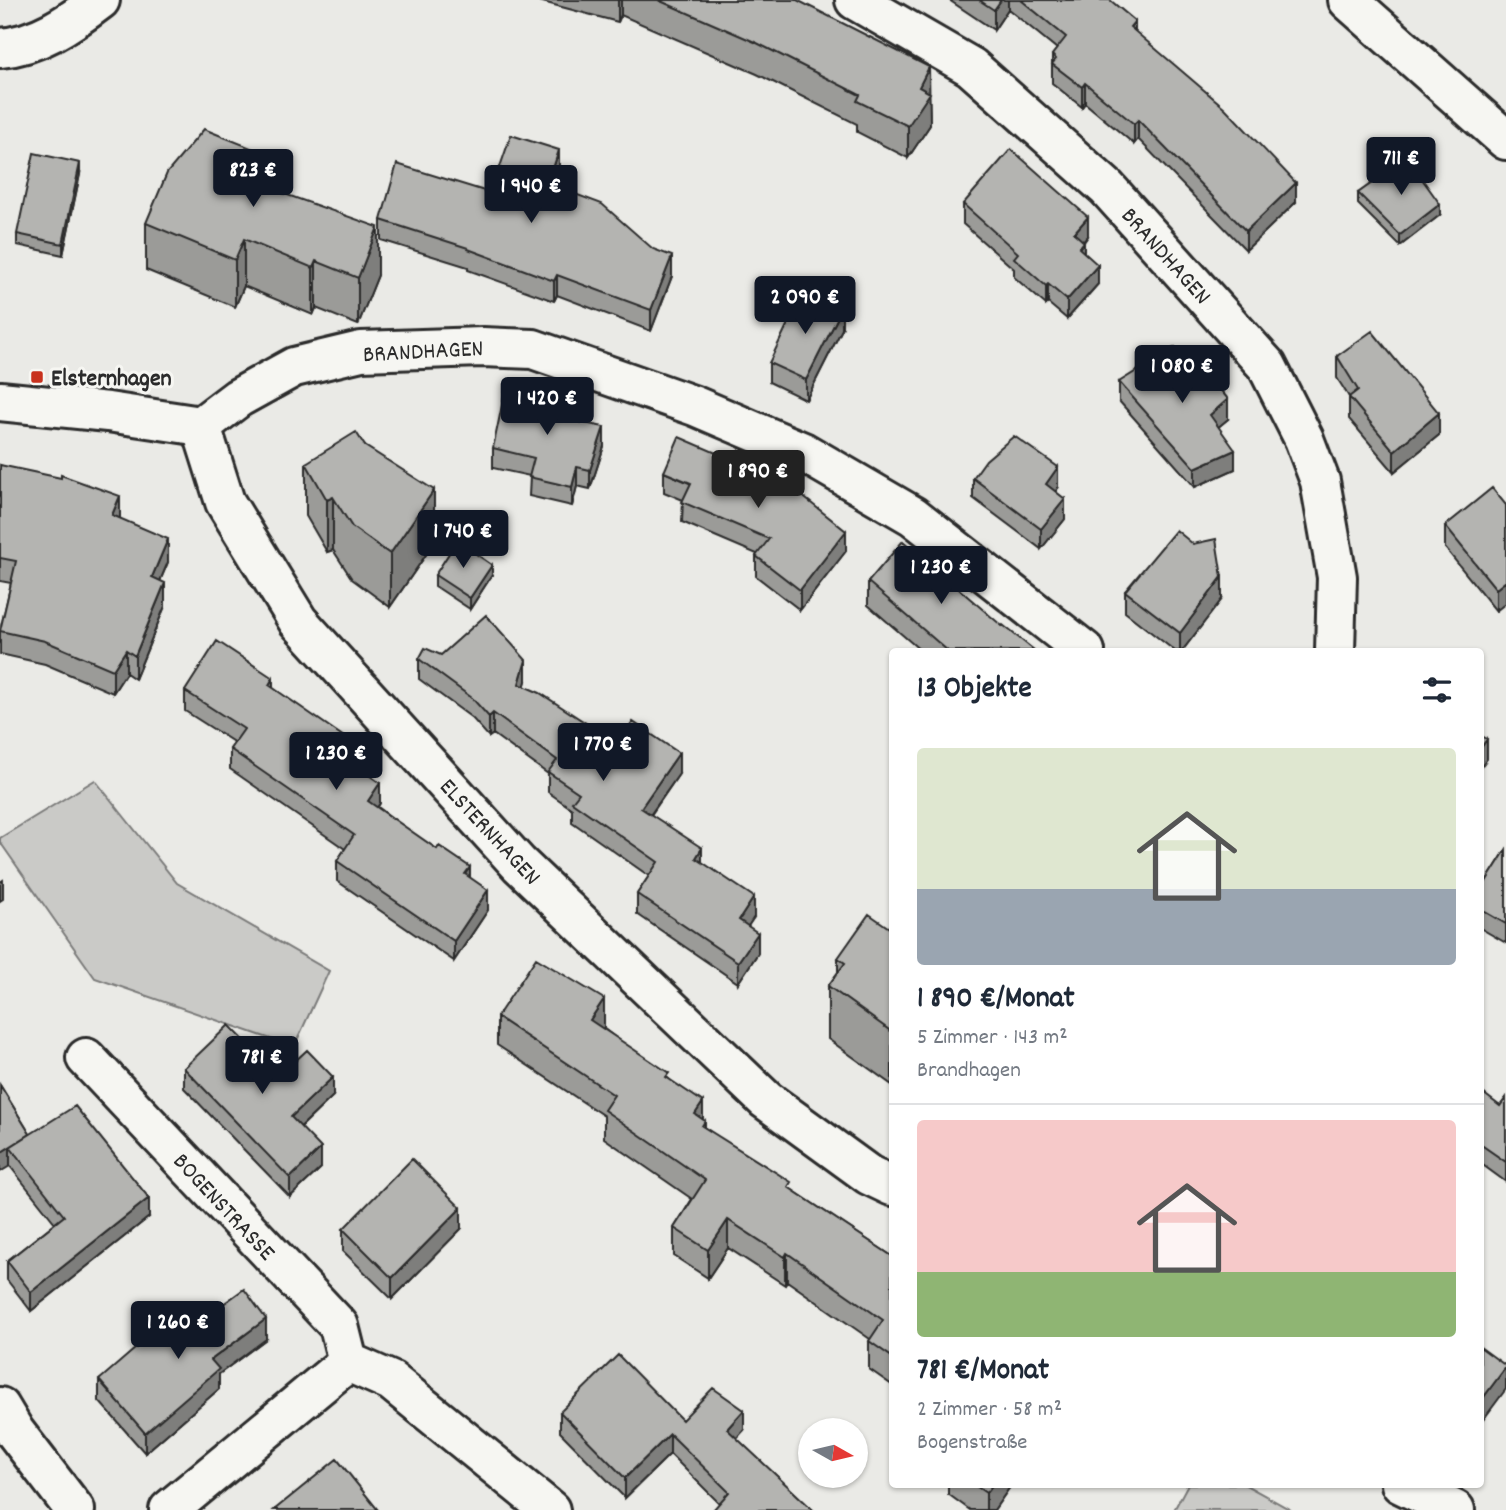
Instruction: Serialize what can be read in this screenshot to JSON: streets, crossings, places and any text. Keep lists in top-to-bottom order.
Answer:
{
  "streets": {
    "street": ["BRANDHAGEN", "ELSTERNHAGEN", "BOGENSTRASSE"]
  },
  "crossings": [
    ["BRANDHAGEN", "ELSTERNHAGEN"]
  ],
  "places": {
    "transit": ["Elsternhagen"]
  },
  "north": "right",
  "page": {
    "price": [
      "711 €",
      "823 €",
      "1 940 €",
      "2 090 €",
      "1 080 €",
      "1 420 €",
      "1 890 €",
      "1 740 €",
      "1 230 €",
      "1 770 €",
      "1 230 €",
      "781 €",
      "1 260 €"
    ],
    "heading": "13 Objekte",
    "list": [
      {
        "name": "1 890 €/Monat",
        "note": "5 Zimmer · 143 m² · Brandhagen"
      },
      {
        "name": "781 €/Monat",
        "note": "2 Zimmer · 58 m² · Bogenstraße"
      }
    ]
  }
}
